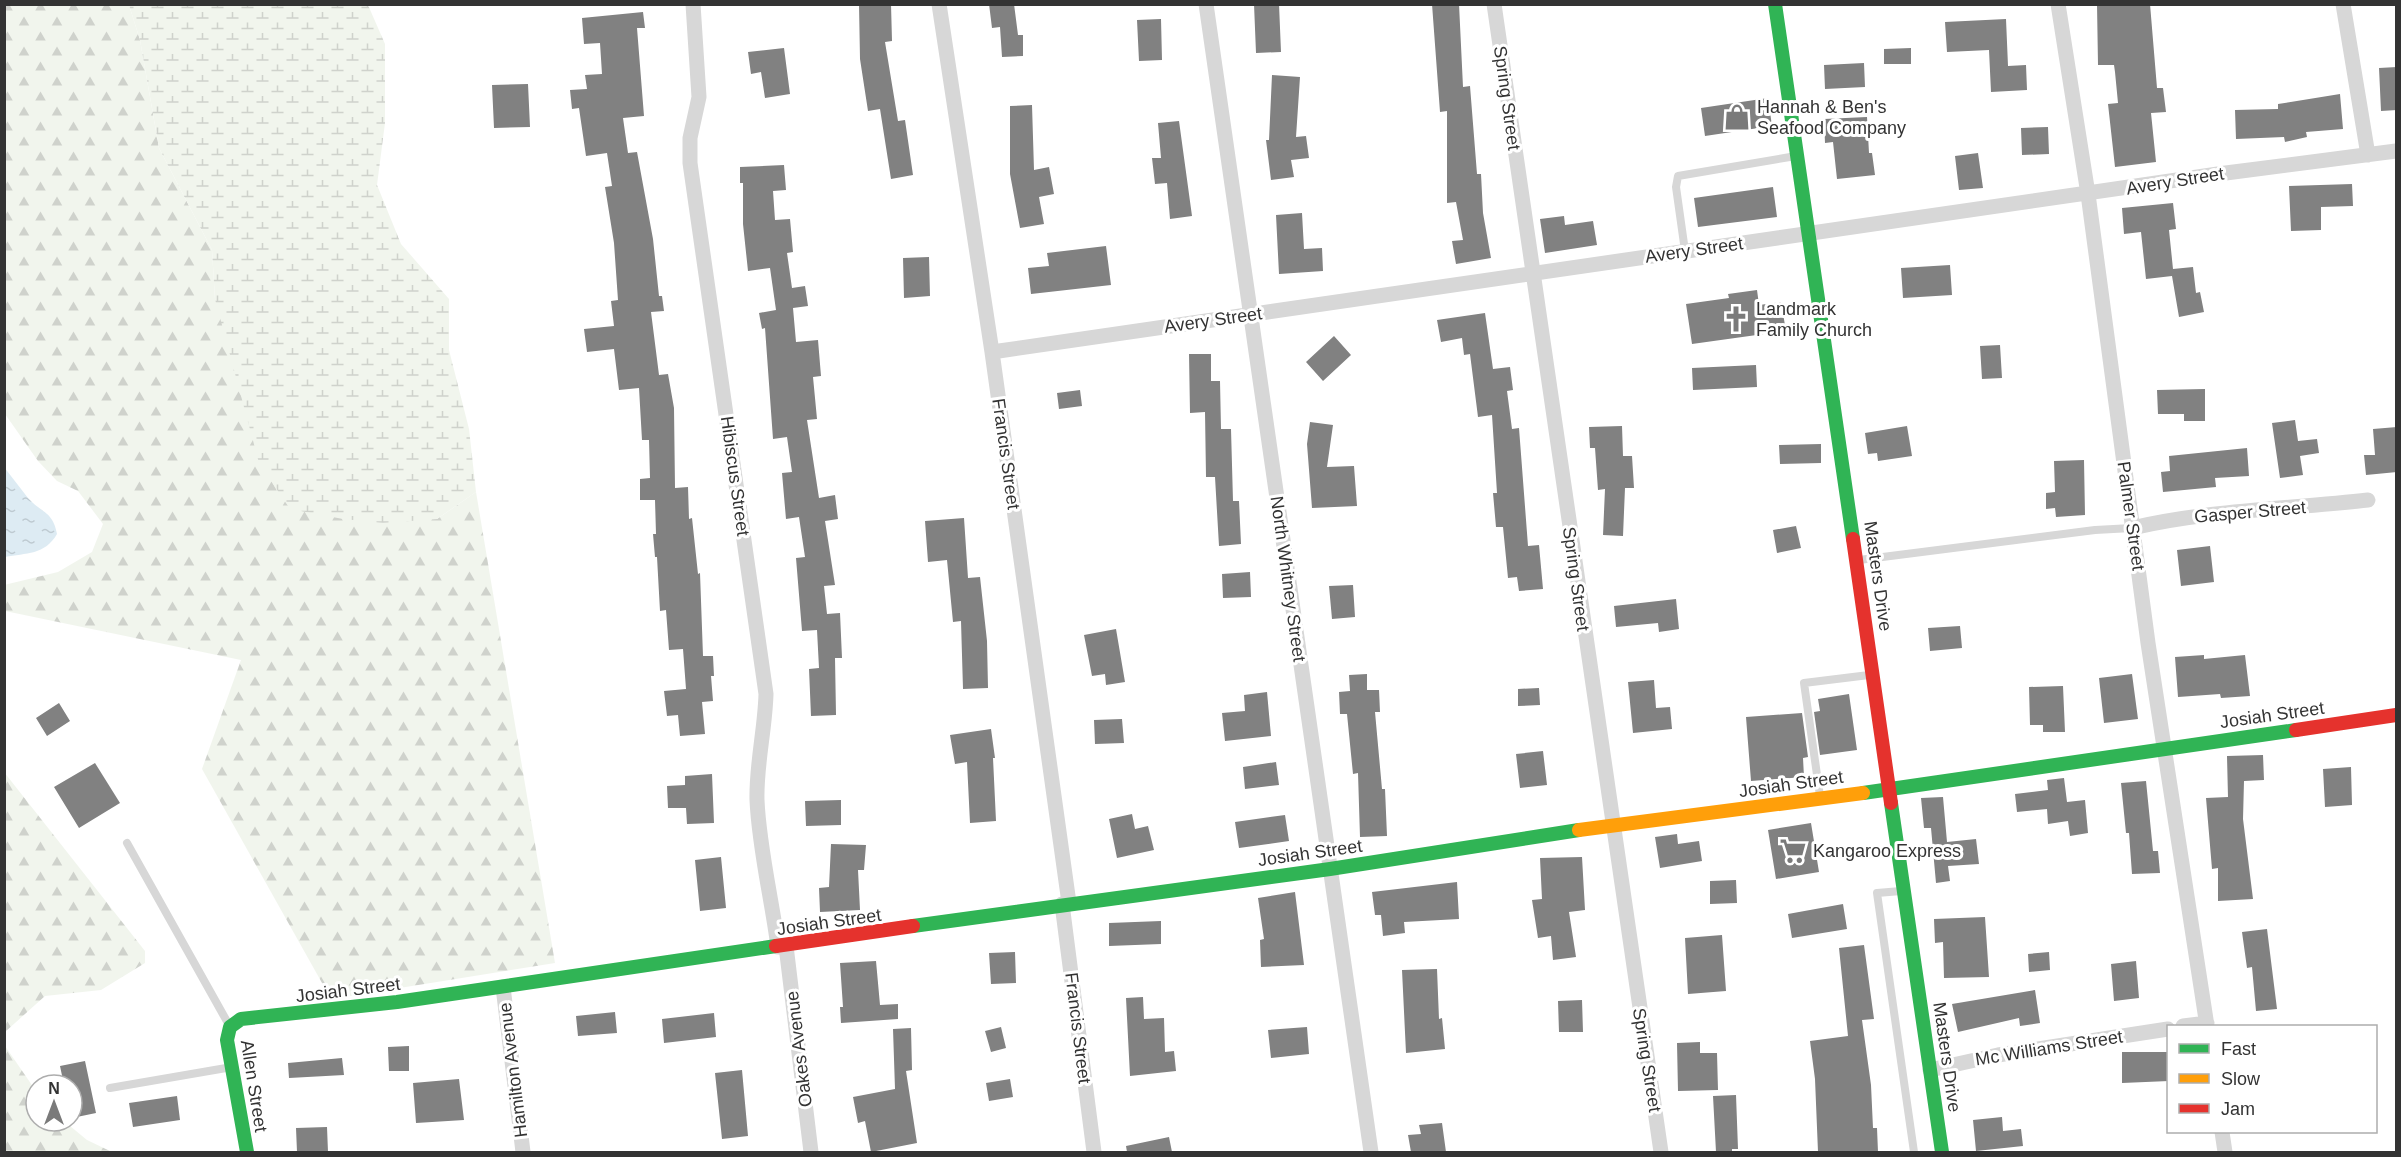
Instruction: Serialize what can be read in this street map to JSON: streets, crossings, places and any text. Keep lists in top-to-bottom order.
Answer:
{
  "streets": {
    "street": [
      "Spring Street",
      "Avery Street",
      "Francis Street",
      "Hibiscus Street",
      "Gasper Street",
      "Palmer Street",
      "Masters Drive",
      "North Whitney Street",
      "Josiah Street",
      "Mc Williams Street",
      "Oakes Avenue",
      "Hamilton Avenue",
      "Allen Street"
    ]
  },
  "crossings": [
    ["Spring Street", "Avery Street"],
    ["Spring Street", "Josiah Street"],
    ["Avery Street", "Francis Street"],
    ["Avery Street", "Palmer Street"],
    ["Avery Street", "Masters Drive"],
    ["Avery Street", "North Whitney Street"],
    ["Francis Street", "Josiah Street"],
    ["Hibiscus Street", "Josiah Street"],
    ["Hibiscus Street", "Oakes Avenue"],
    ["Gasper Street", "Palmer Street"],
    ["Palmer Street", "Josiah Street"],
    ["Masters Drive", "Josiah Street"],
    ["Masters Drive", "Mc Williams Street"],
    ["North Whitney Street", "Josiah Street"],
    ["Josiah Street", "Oakes Avenue"],
    ["Josiah Street", "Hamilton Avenue"],
    ["Josiah Street", "Allen Street"]
  ],
  "places": {
    "shop": ["Hannah & Ben's Seafood Company"],
    "church": ["Landmark Family Church"],
    "supermarket": ["Kangaroo Express"]
  },
  "legend": ["Fast", "Slow", "Jam"],
  "north": "top"
}
